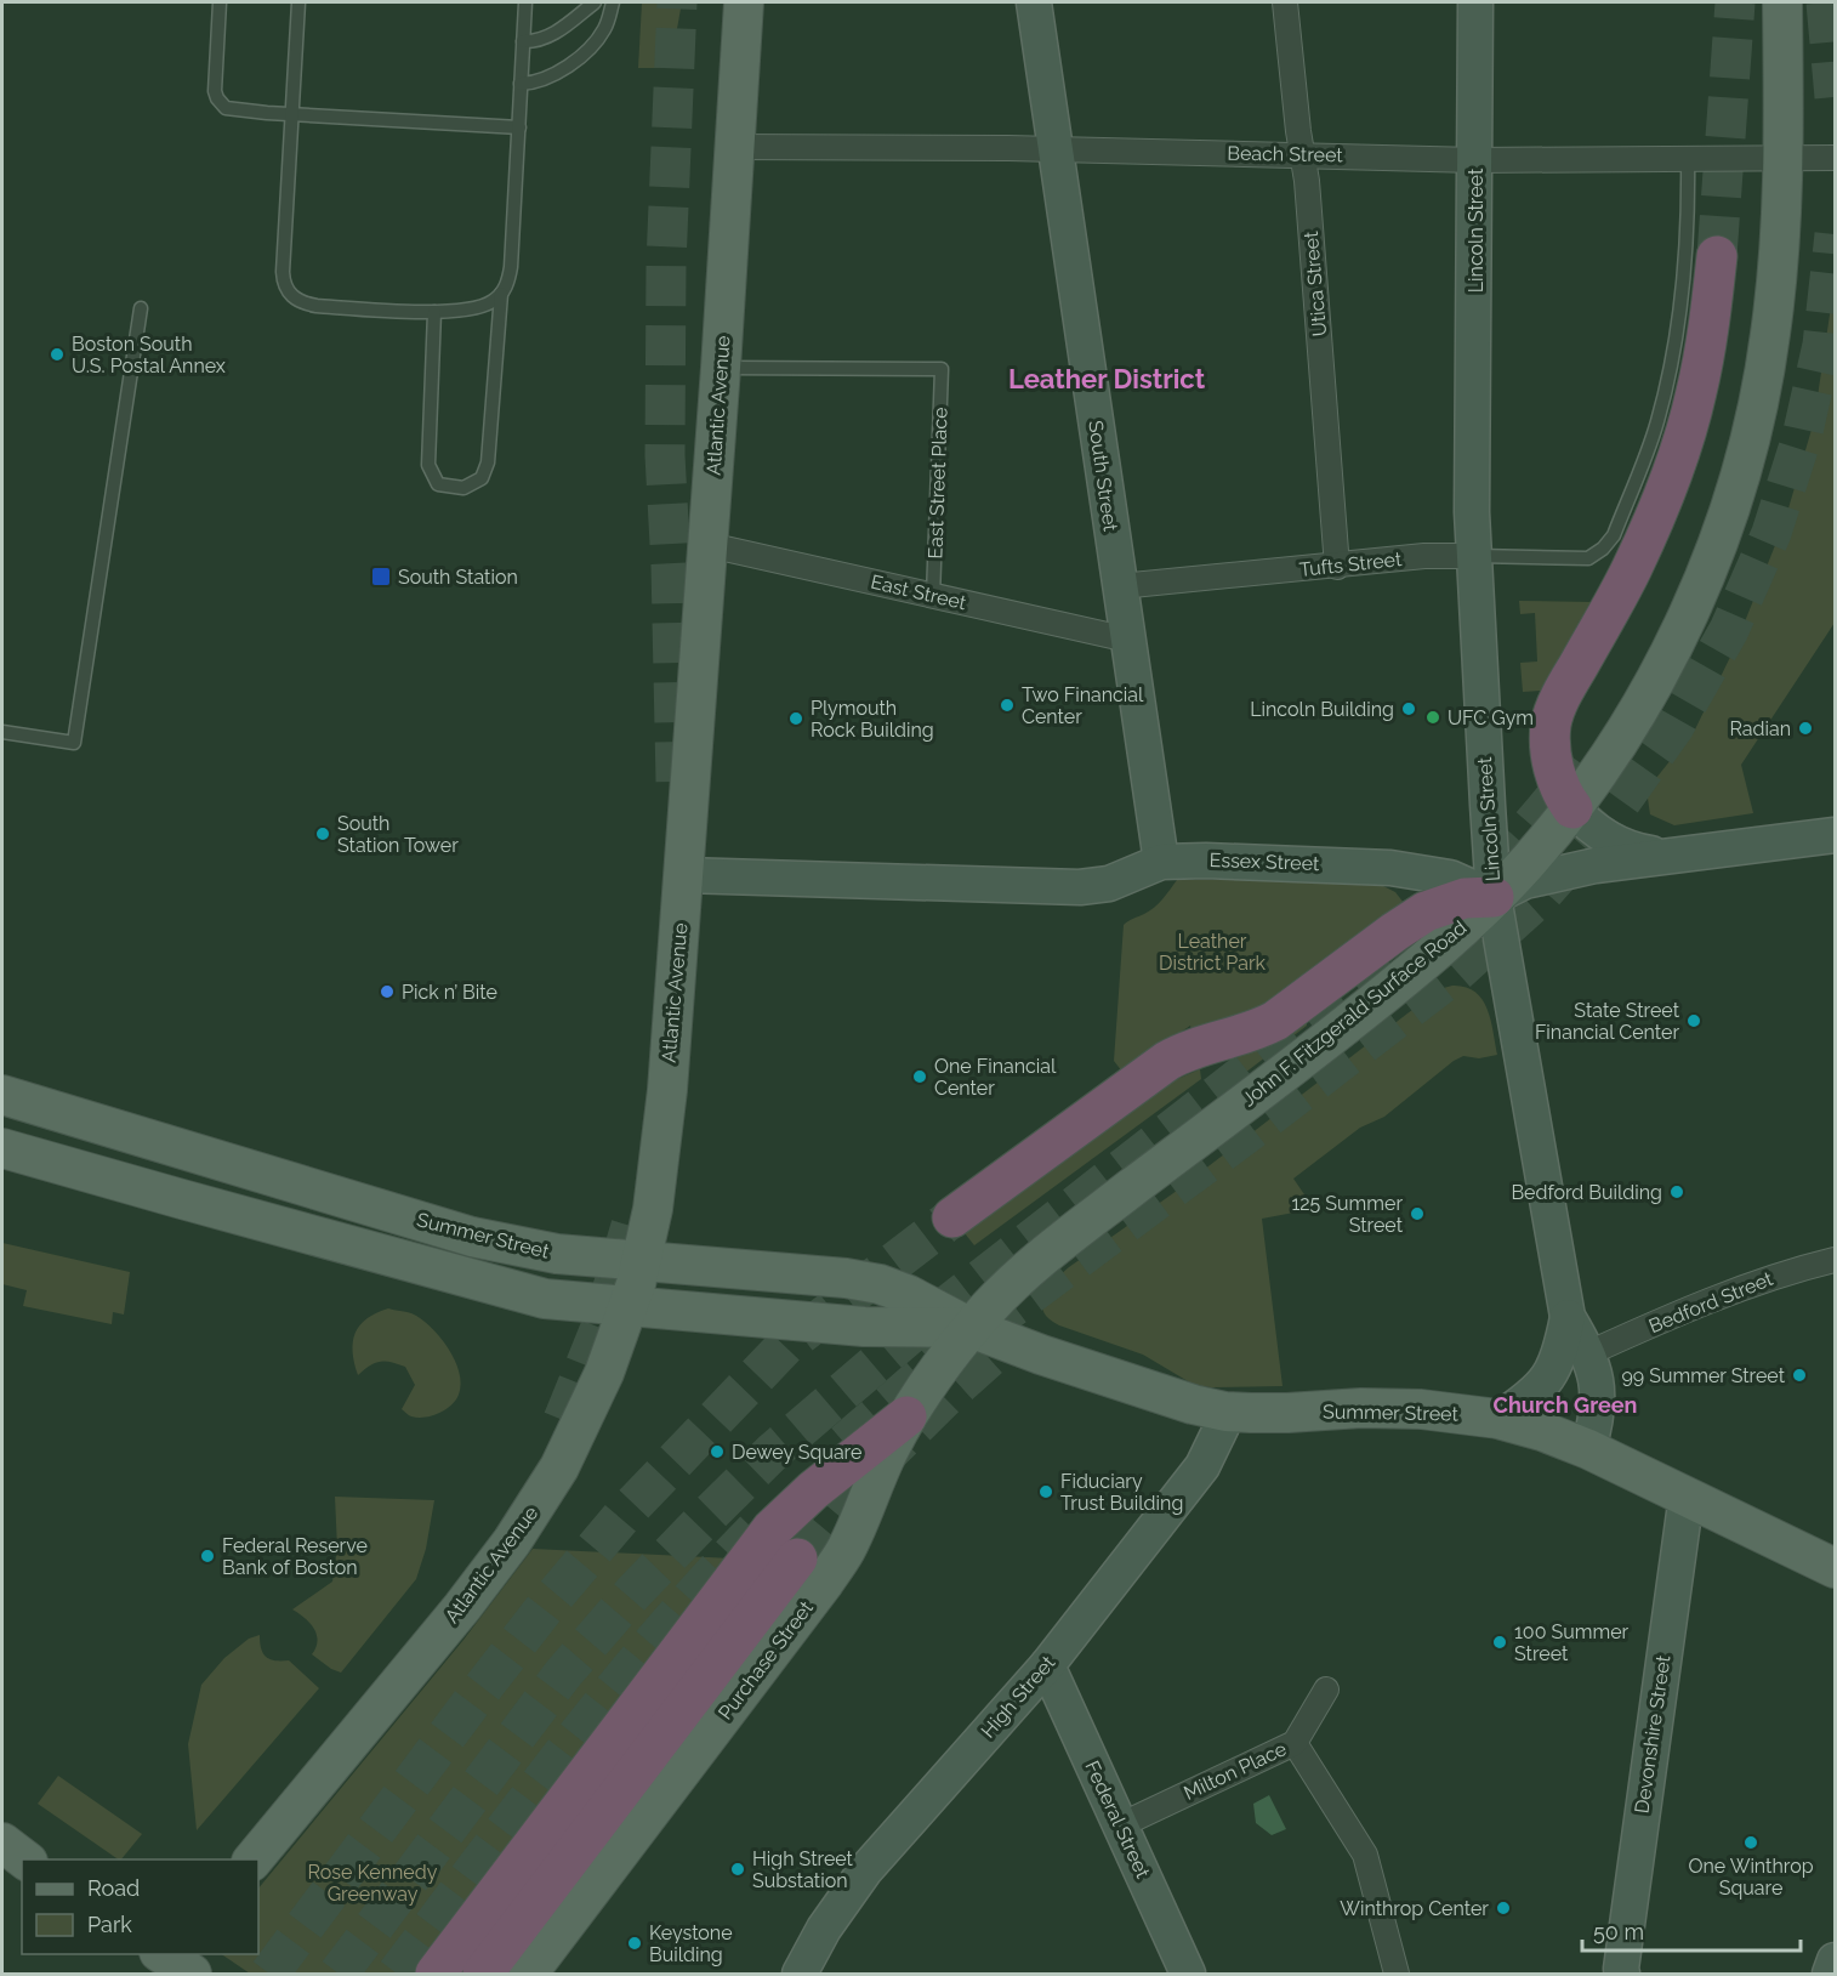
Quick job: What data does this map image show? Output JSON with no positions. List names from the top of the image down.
{
  "streets": {
    "main road": [
      "Lincoln Street",
      "Atlantic Avenue",
      "South Street",
      "Essex Street",
      "John F. Fitzgerald Surface Road",
      "Summer Street",
      "Purchase Street",
      "High Street",
      "Devonshire Street",
      "Federal Street"
    ],
    "street": [
      "Beach Street",
      "Utica Street",
      "Tufts Street",
      "East Street",
      "Bedford Street",
      "Milton Place"
    ],
    "lane": ["East Street Place"]
  },
  "crossings": [
    ["Beach Street", "Lincoln Street"],
    ["Beach Street", "Utica Street"],
    ["Beach Street", "Atlantic Avenue"],
    ["Beach Street", "South Street"],
    ["Beach Street", "Tufts Street"],
    ["Beach Street", "John F. Fitzgerald Surface Road"],
    ["Lincoln Street", "Tufts Street"],
    ["Lincoln Street", "Essex Street"],
    ["Lincoln Street", "John F. Fitzgerald Surface Road"],
    ["Lincoln Street", "Summer Street"],
    ["Lincoln Street", "Bedford Street"],
    ["Utica Street", "Tufts Street"],
    ["Atlantic Avenue", "East Street Place"],
    ["Atlantic Avenue", "East Street"],
    ["Atlantic Avenue", "Essex Street"],
    ["Atlantic Avenue", "Summer Street"],
    ["South Street", "Tufts Street"],
    ["South Street", "East Street"],
    ["South Street", "Essex Street"],
    ["East Street Place", "East Street"],
    ["Essex Street", "John F. Fitzgerald Surface Road"],
    ["John F. Fitzgerald Surface Road", "Summer Street"],
    ["John F. Fitzgerald Surface Road", "Purchase Street"],
    ["Summer Street", "Purchase Street"],
    ["Summer Street", "High Street"],
    ["Summer Street", "Devonshire Street"],
    ["High Street", "Federal Street"],
    ["Milton Place", "Federal Street"]
  ],
  "districts": ["Leather District", "Church Green"],
  "parks": ["Leather District Park", "Rose Kennedy Greenway"],
  "places": {
    "other": [
      "Boston South U.S. Postal Annex",
      "Two Financial Center",
      "Lincoln Building",
      "UFC Gym",
      "Plymouth Rock Building",
      "Radian",
      "South Station Tower",
      "Pick n’ Bite",
      "State Street Financial Center",
      "One Financial Center",
      "Bedford Building",
      "125 Summer Street",
      "99 Summer Street",
      "Dewey Square",
      "Fiduciary Trust Building",
      "Federal Reserve Bank of Boston",
      "100 Summer Street",
      "One Winthrop Square",
      "High Street Substation",
      "Winthrop Center",
      "Keystone Building"
    ],
    "transit": ["South Station"]
  },
  "legend": ["Road", "Park"],
  "scale_bar": "50 m"
}
